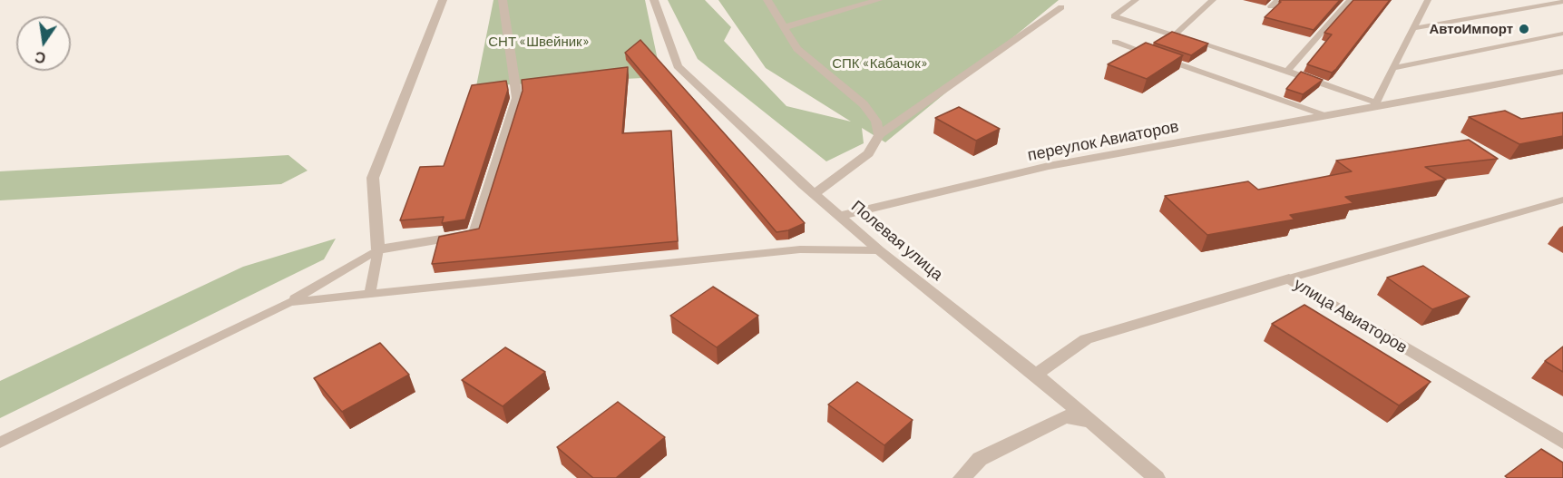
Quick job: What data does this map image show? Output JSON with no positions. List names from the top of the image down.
{
  "streets": {
    "street": ["переулок Авиаторов", "Полевая улица", "улица Авиаторов"]
  },
  "crossings": [
    ["переулок Авиаторов", "Полевая улица"],
    ["Полевая улица", "улица Авиаторов"]
  ],
  "parks": ["СНТ «Швейник»", "СПК «Кабачок»"],
  "places": ["АвтоИмпорт"],
  "north": "bottom"
}
